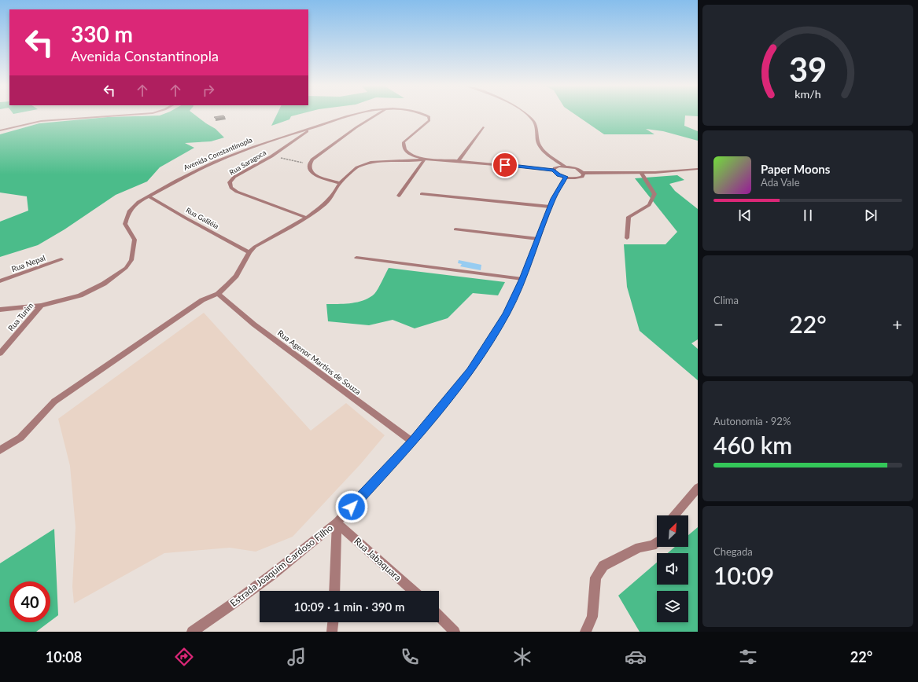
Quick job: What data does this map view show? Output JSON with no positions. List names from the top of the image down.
{
  "streets": {
    "street": [
      "Avenida Constantinopla",
      "Rua Saragoca",
      "Rua Galiléia",
      "Rua Nepal",
      "Rua Turim",
      "Rua Agenor Martins de Souza",
      "Rua Jabaquara",
      "Estrada Joaquim Cardoso Filho"
    ]
  },
  "crossings": [
    ["Avenida Constantinopla", "Rua Saragoca"],
    ["Avenida Constantinopla", "Rua Galiléia"],
    ["Avenida Constantinopla", "Rua Turim"],
    ["Rua Agenor Martins de Souza", "Estrada Joaquim Cardoso Filho"],
    ["Rua Jabaquara", "Estrada Joaquim Cardoso Filho"]
  ],
  "north": "top right",
  "page": {
    "turn": ["330 m", "Avenida Constantinopla"],
    "song": ["Paper Moons", "Ada Vale"],
    "tile": [
      "Clima",
      ["Autonomia · 92%", "460 km"],
      ["Chegada", "10:09"]
    ],
    "heat": ["−", "22°", "+"],
    "limit": "40",
    "trip": "10:09 · 1 min · 390 m",
    "tabs": ["10:08", "22°"],
    "gauge": ["39", "km/h"]
  }
}
